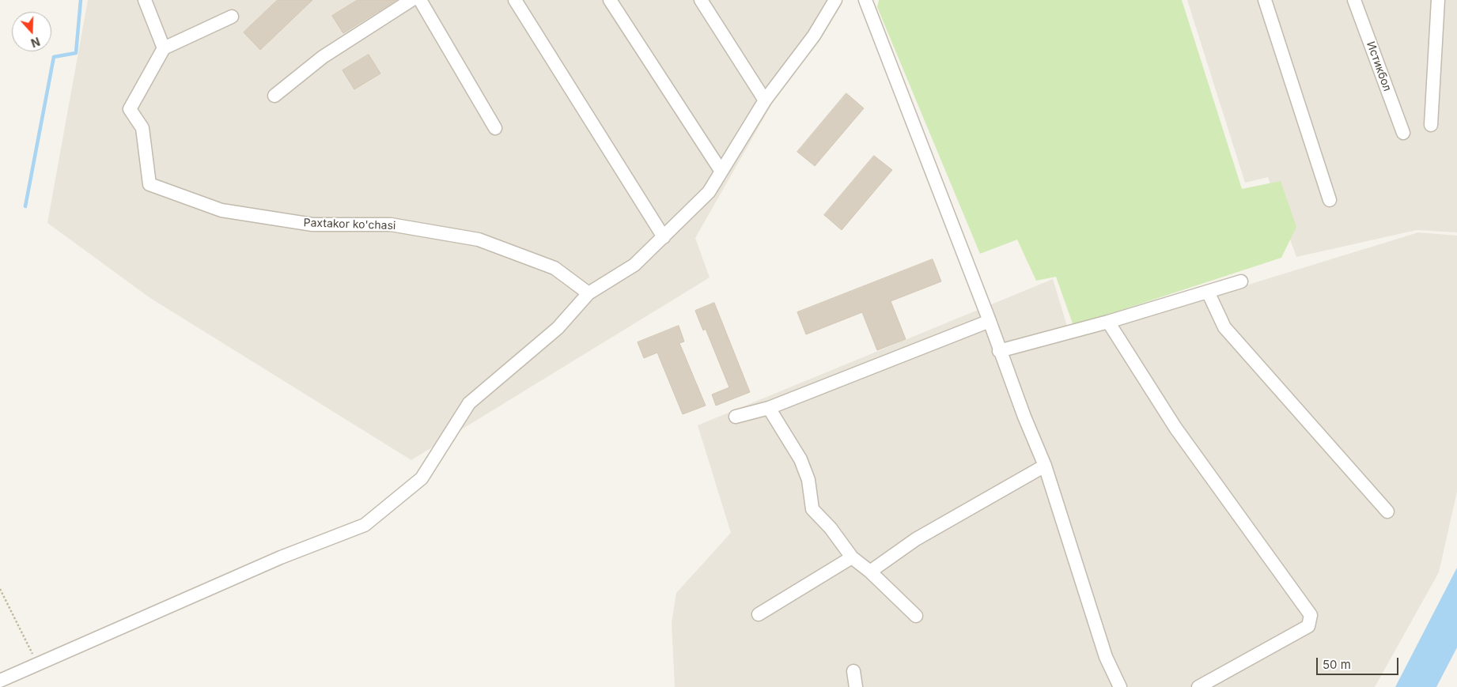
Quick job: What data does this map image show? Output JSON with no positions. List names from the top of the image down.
{
  "streets": {
    "street": ["Истикбол", "Paxtakor ko'chasi"]
  },
  "scale_bar": "50 m",
  "north": "bottom"
}
